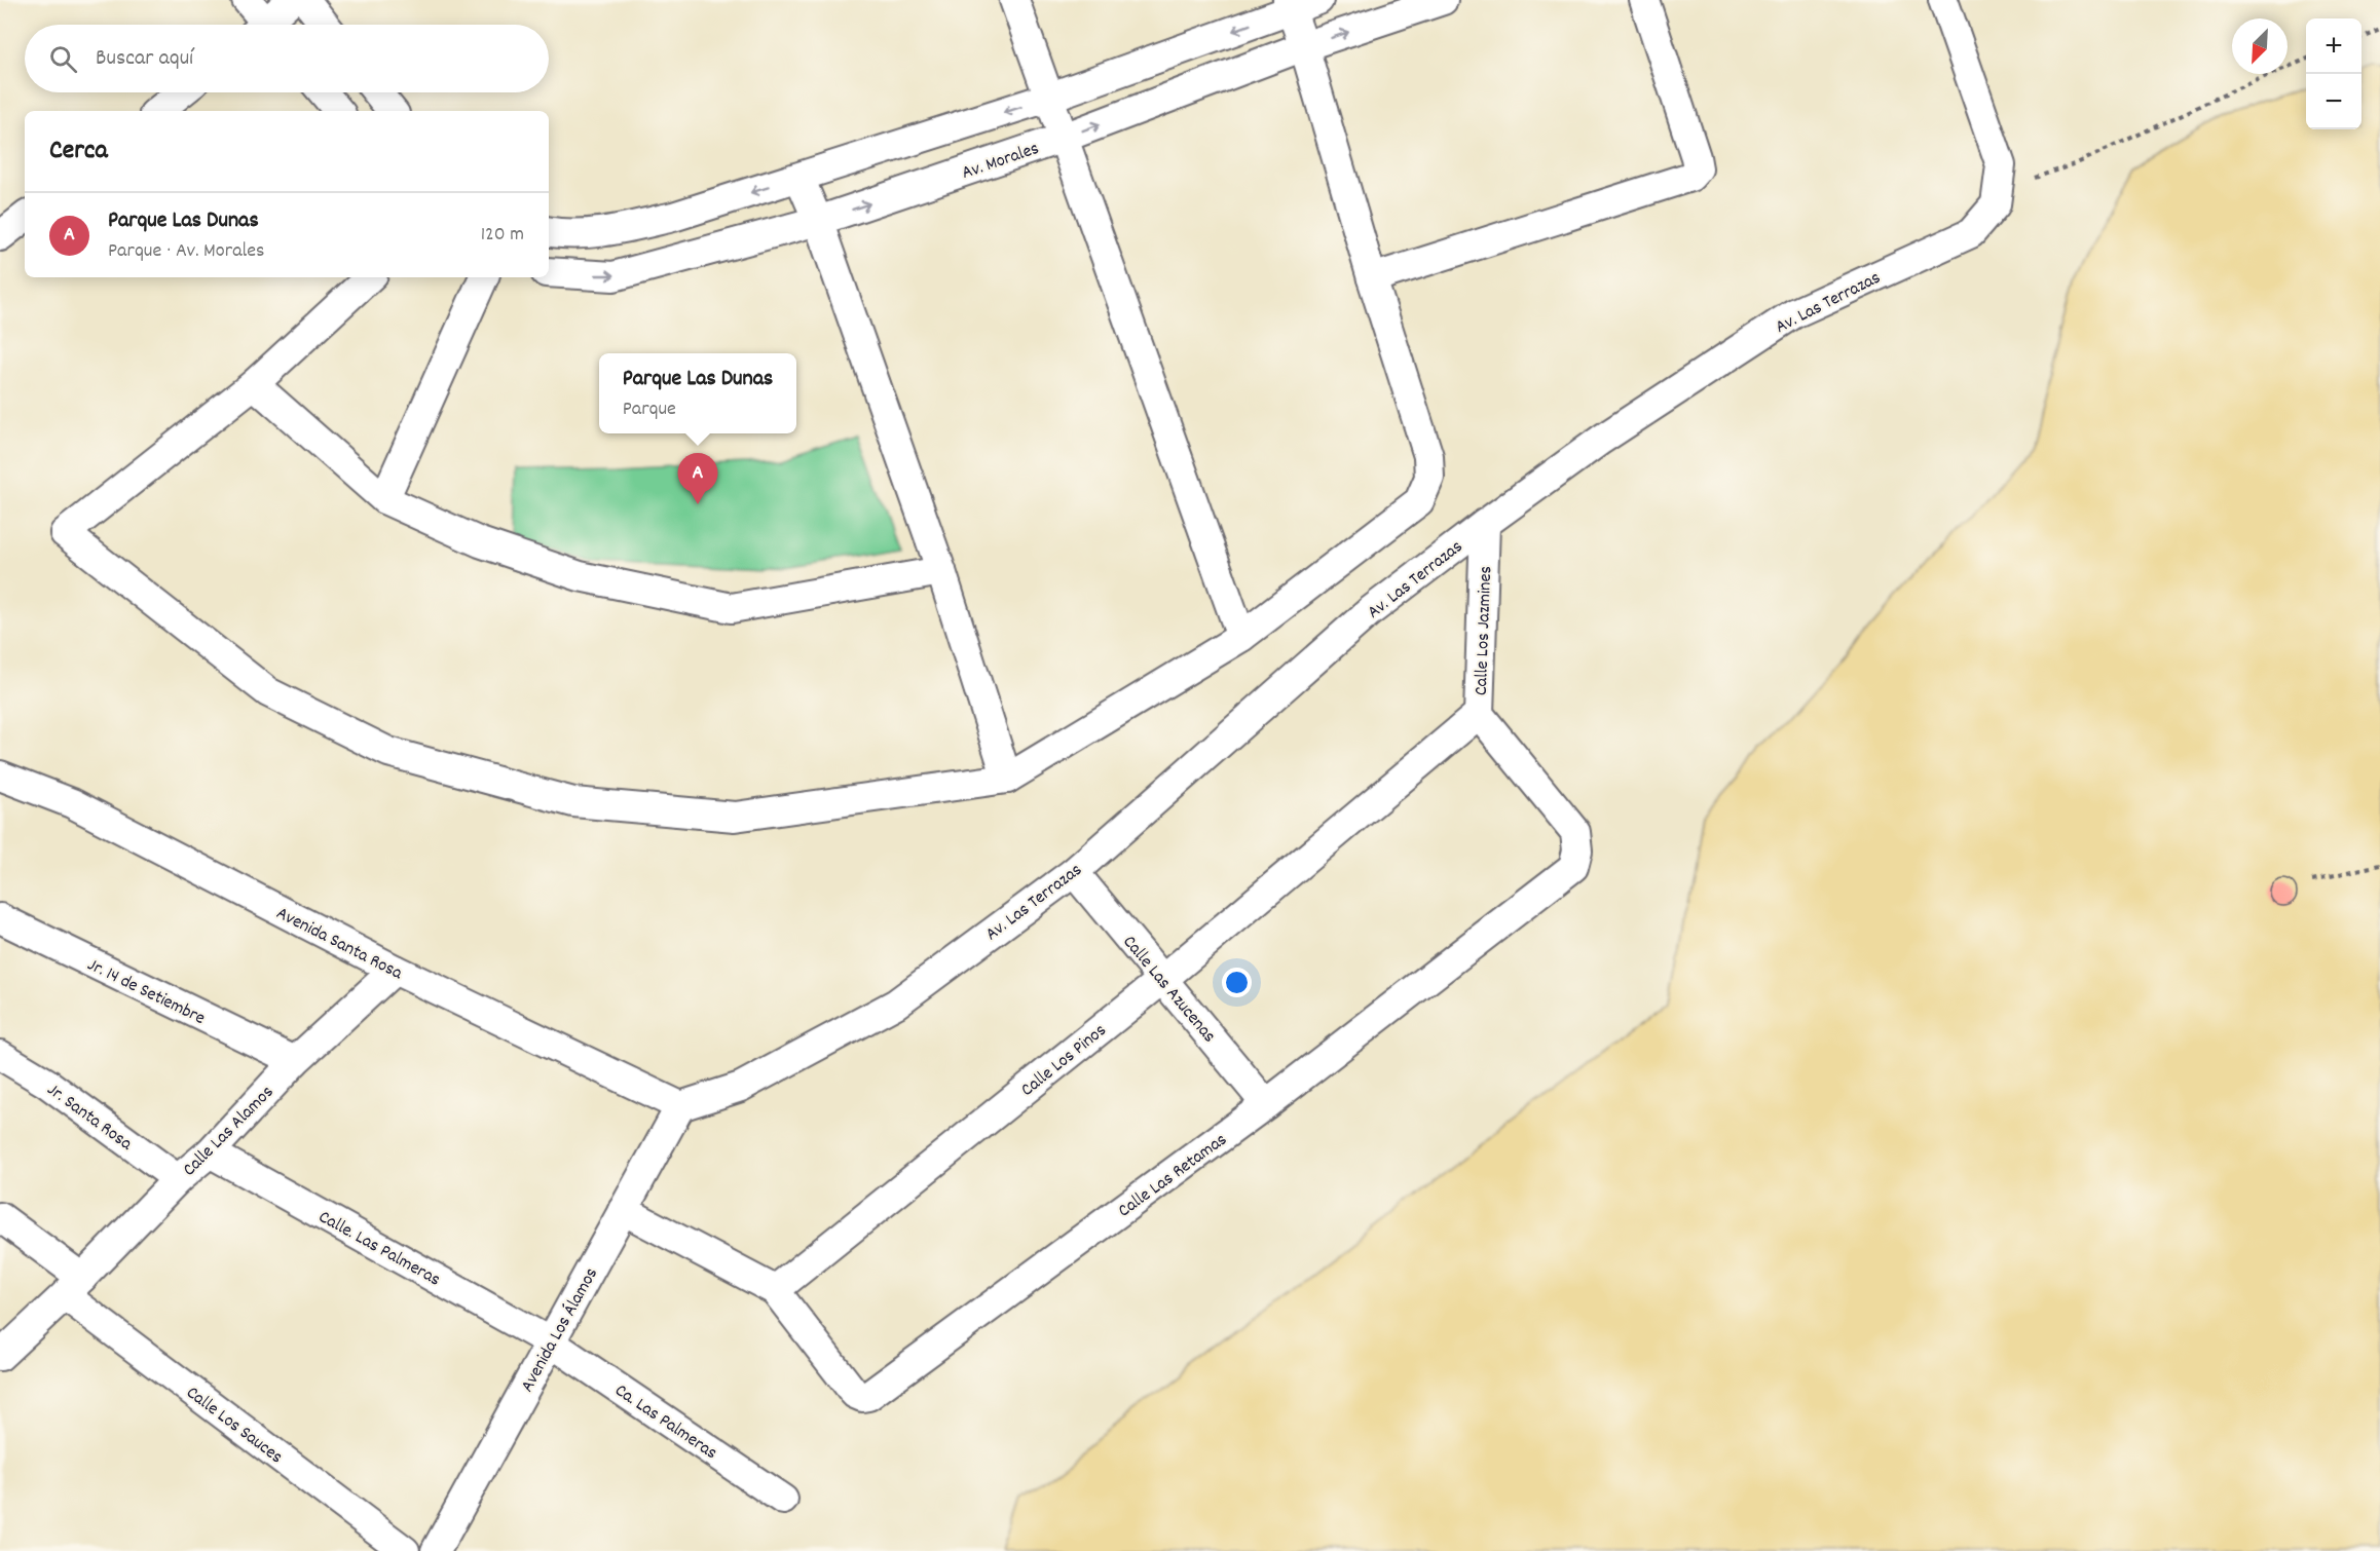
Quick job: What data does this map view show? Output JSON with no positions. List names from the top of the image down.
{
  "streets": {
    "street": [
      "Av. Morales",
      "Av. Las Terrazas",
      "Calle Los Jazmines",
      "Avenida Santa Rosa",
      "Calle Las Azucenas",
      "Jr. 14 de Setiembre",
      "Calle Los Pinos",
      "Jr. Santa Rosa",
      "Calle Las Alamos",
      "Calle Las Retamas",
      "Calle. Las Palmeras",
      "Avenida Los Álamos",
      "Ca. Las Palmeras",
      "Calle Los Sauces"
    ]
  },
  "crossings": [
    ["Av. Las Terrazas", "Calle Los Jazmines"],
    ["Av. Las Terrazas", "Avenida Santa Rosa"],
    ["Av. Las Terrazas", "Calle Las Azucenas"],
    ["Av. Las Terrazas", "Avenida Los Álamos"],
    ["Calle Los Jazmines", "Calle Los Pinos"],
    ["Calle Los Jazmines", "Calle Las Retamas"],
    ["Avenida Santa Rosa", "Calle Las Alamos"],
    ["Avenida Santa Rosa", "Avenida Los Álamos"],
    ["Calle Las Azucenas", "Calle Los Pinos"],
    ["Calle Las Azucenas", "Calle Las Retamas"],
    ["Jr. 14 de Setiembre", "Calle Las Alamos"],
    ["Calle Los Pinos", "Calle Las Retamas"],
    ["Jr. Santa Rosa", "Calle Las Alamos"],
    ["Calle Las Alamos", "Calle. Las Palmeras"],
    ["Calle Las Alamos", "Calle Los Sauces"],
    ["Calle. Las Palmeras", "Avenida Los Álamos"],
    ["Calle. Las Palmeras", "Ca. Las Palmeras"],
    ["Avenida Los Álamos", "Ca. Las Palmeras"]
  ],
  "north": "bottom left",
  "page": {
    "map_buttons": ["+", "−"],
    "search": "Buscar aquí",
    "heading": "Cerca",
    "list": [
      {
        "mark": "A",
        "name": "Parque Las Dunas",
        "note": "Parque · Av. Morales",
        "value": "120 m"
      }
    ],
    "popup": ["Parque Las Dunas", "Parque"],
    "pins": "A"
  }
}
